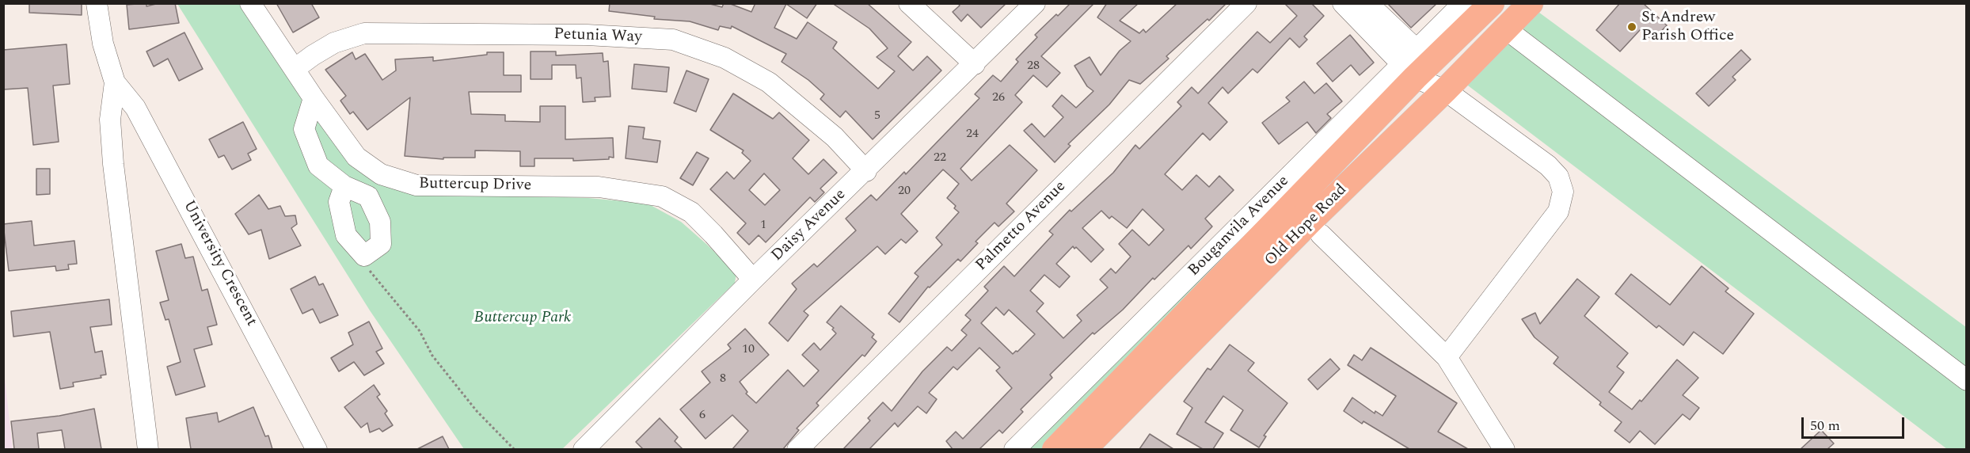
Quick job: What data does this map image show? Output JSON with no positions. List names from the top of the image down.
{
  "streets": {
    "main road": ["Old Hope Road"],
    "street": [
      "Petunia Way",
      "Buttercup Drive",
      "Daisy Avenue",
      "Palmetto Avenue",
      "Bouganvila Avenue",
      "University Crescent"
    ]
  },
  "crossings": [
    ["Petunia Way", "Buttercup Drive"],
    ["Petunia Way", "Daisy Avenue"],
    ["Buttercup Drive", "Daisy Avenue"],
    ["Old Hope Road", "Bouganvila Avenue"]
  ],
  "parks": ["Buttercup Park"],
  "places": ["St Andrew Parish Office"],
  "house_numbers": [
    "28",
    "26",
    "5",
    "24",
    "22",
    "20",
    "1",
    "10",
    "8",
    "6"
  ],
  "scale_bar": "50 m"
}
